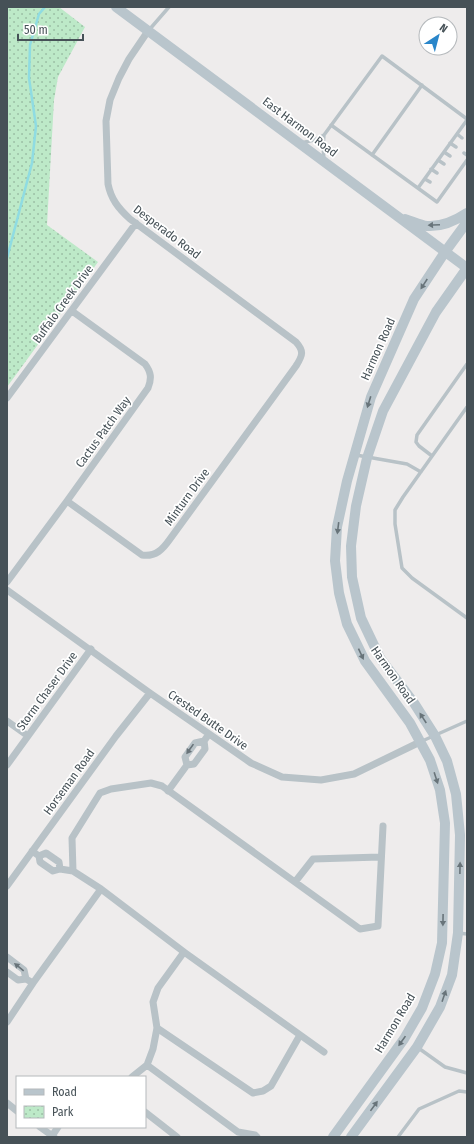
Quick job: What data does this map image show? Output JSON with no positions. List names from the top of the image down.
{
  "streets": {
    "street": [
      "East Harmon Road",
      "Desperado Road",
      "Buffalo Creek Drive",
      "Harmon Road",
      "Cactus Patch Way",
      "Minturn Drive",
      "Storm Chaser Drive",
      "Crested Butte Drive",
      "Horseman Road"
    ]
  },
  "crossings": [
    ["East Harmon Road", "Desperado Road"],
    ["East Harmon Road", "Harmon Road"],
    ["Desperado Road", "Buffalo Creek Drive"],
    ["Desperado Road", "Minturn Drive"],
    ["Buffalo Creek Drive", "Cactus Patch Way"],
    ["Harmon Road", "Crested Butte Drive"],
    ["Cactus Patch Way", "Minturn Drive"],
    ["Storm Chaser Drive", "Crested Butte Drive"],
    ["Crested Butte Drive", "Horseman Road"]
  ],
  "legend": ["Road", "Park"],
  "scale_bar": "50 m",
  "north": "top right"
}
